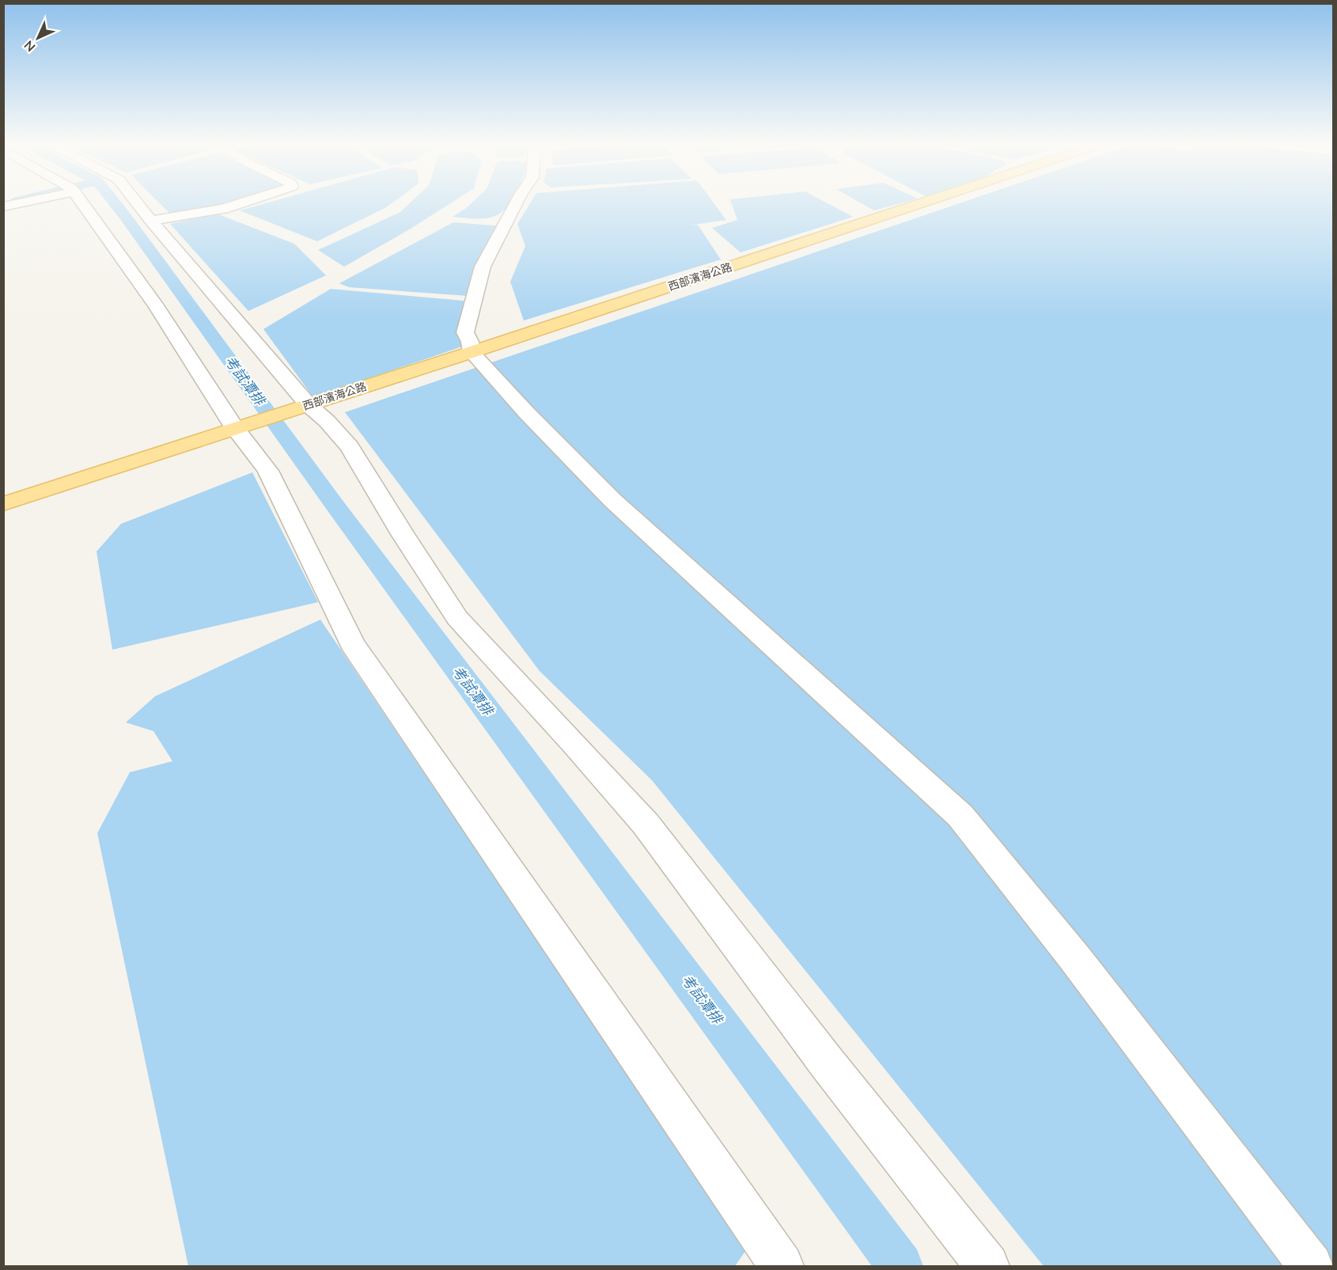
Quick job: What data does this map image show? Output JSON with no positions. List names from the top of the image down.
{
  "streets": {
    "main road": ["西部濱海公路"]
  },
  "water": ["考試潭排"],
  "north": "bottom left"
}
